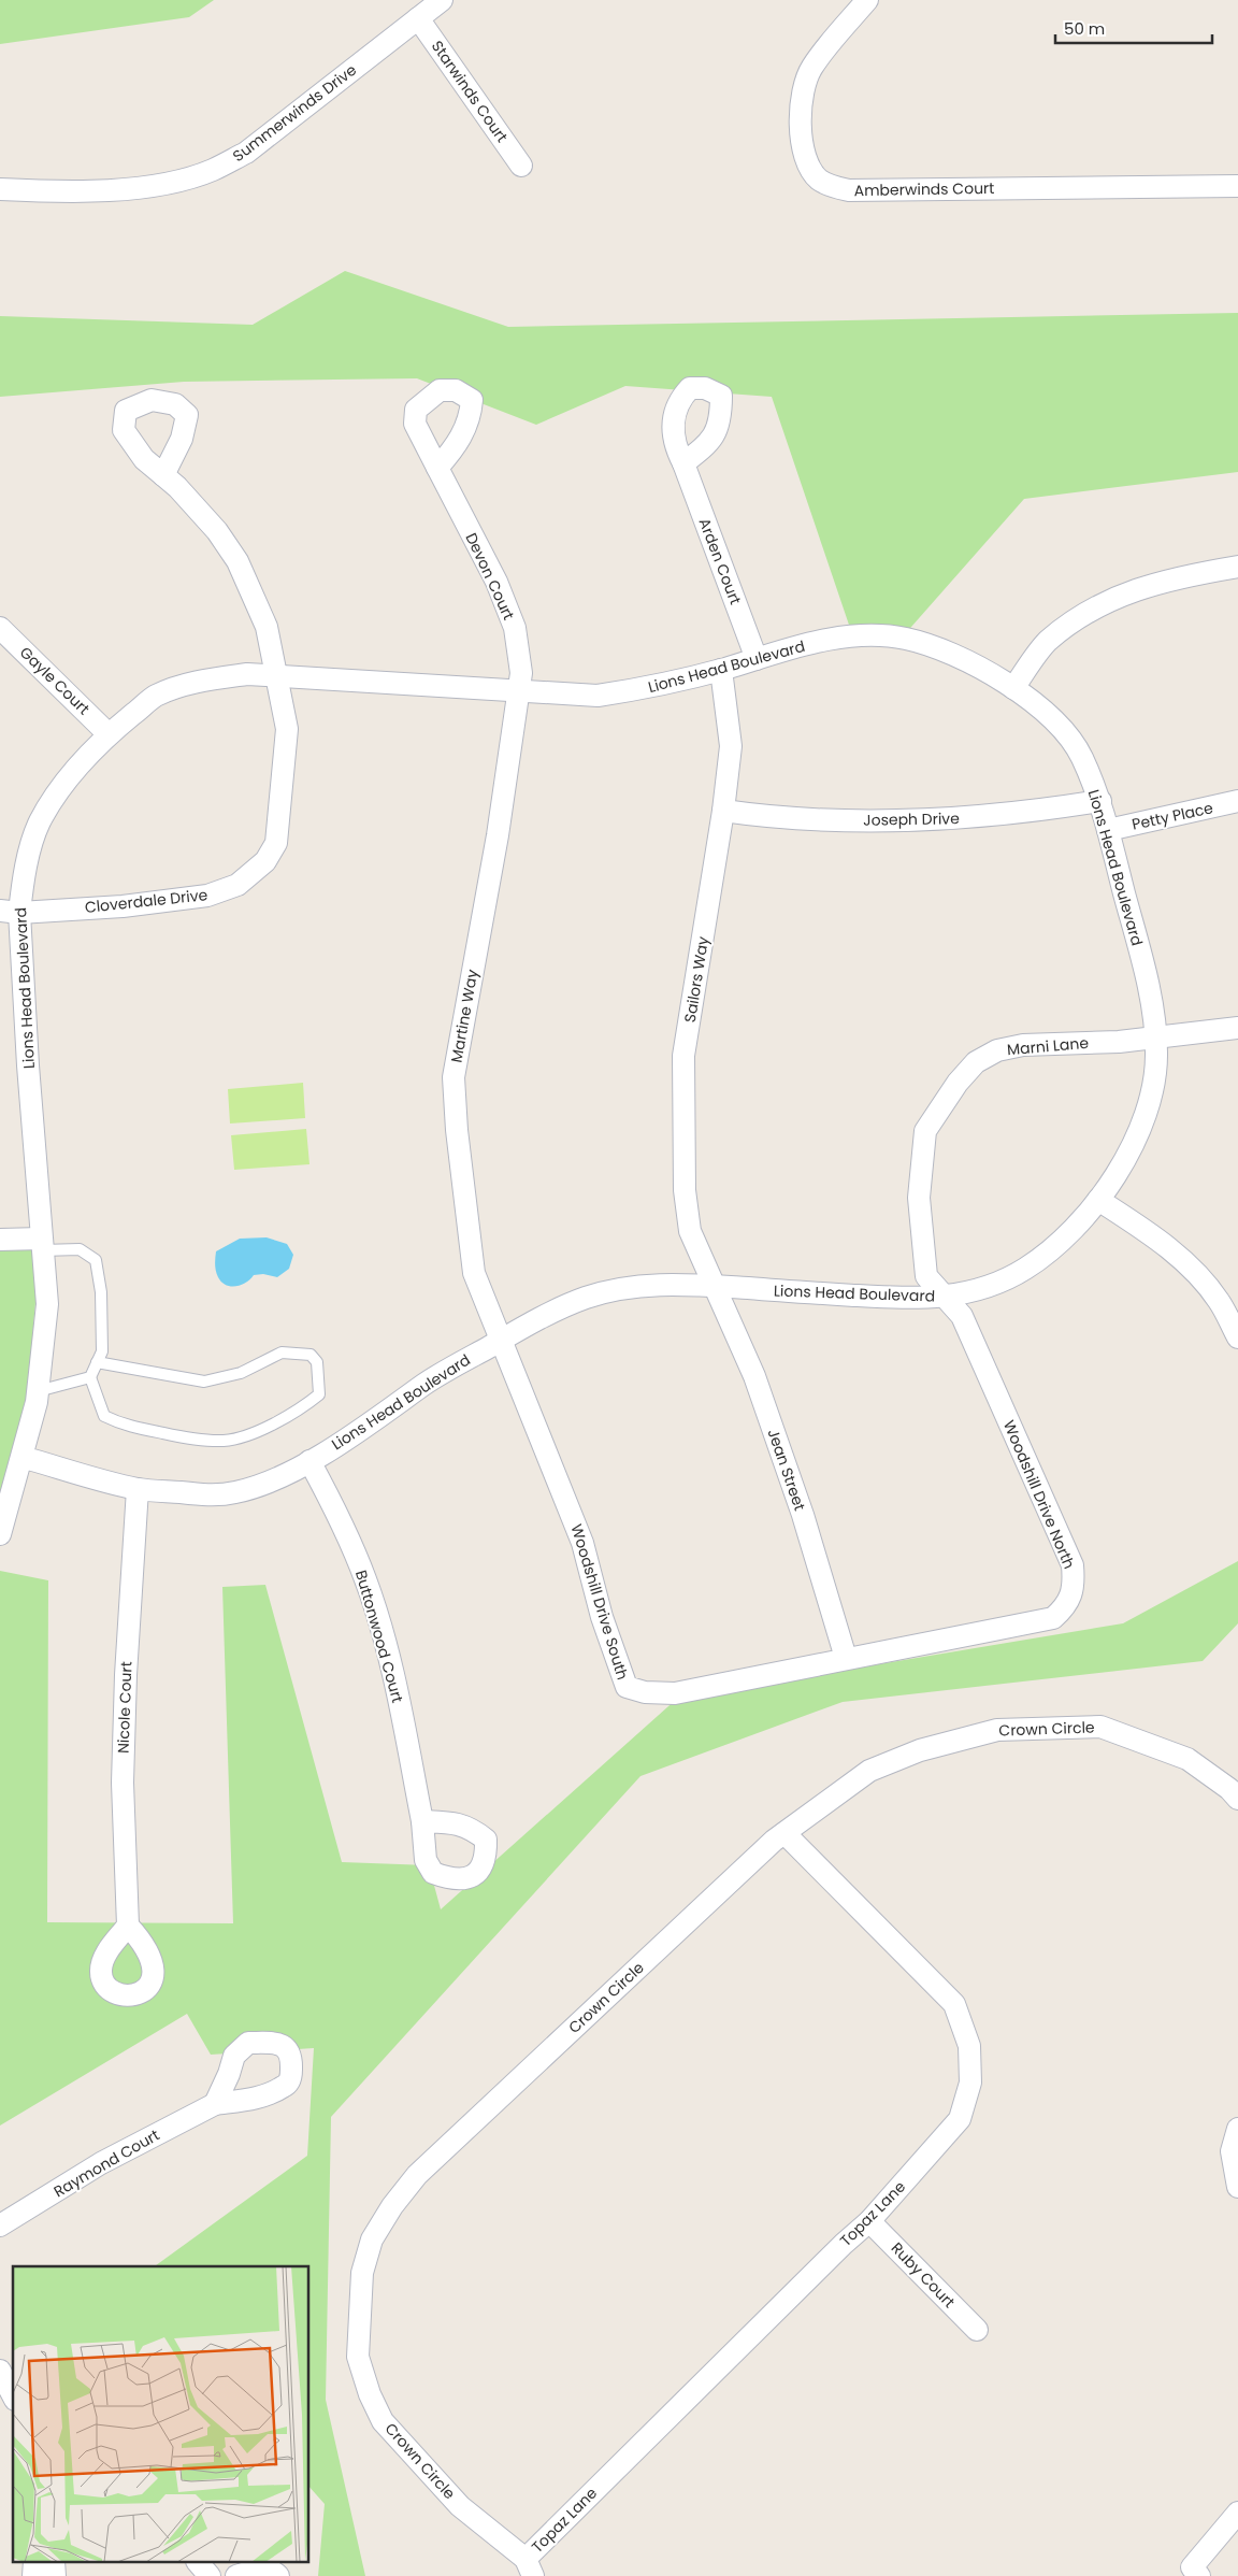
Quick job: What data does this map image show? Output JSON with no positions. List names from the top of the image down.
{
  "streets": {
    "street": [
      "Starwinds Court",
      "Summerwinds Drive",
      "Amberwinds Court",
      "Arden Court",
      "Devon Court",
      "Lions Head Boulevard",
      "Gayle Court",
      "Petty Place",
      "Joseph Drive",
      "Cloverdale Drive",
      "Sailors Way",
      "Martine Way",
      "Marni Lane",
      "Jean Street",
      "Woodshill Drive North",
      "Woodshill Drive South",
      "Buttonwood Court",
      "Nicole Court",
      "Crown Circle",
      "Raymond Court",
      "Topaz Lane",
      "Ruby Court"
    ]
  },
  "crossings": [
    ["Starwinds Court", "Summerwinds Drive"],
    ["Arden Court", "Lions Head Boulevard"],
    ["Devon Court", "Lions Head Boulevard"],
    ["Devon Court", "Martine Way"],
    ["Lions Head Boulevard", "Gayle Court"],
    ["Lions Head Boulevard", "Petty Place"],
    ["Lions Head Boulevard", "Joseph Drive"],
    ["Lions Head Boulevard", "Cloverdale Drive"],
    ["Lions Head Boulevard", "Sailors Way"],
    ["Lions Head Boulevard", "Martine Way"],
    ["Lions Head Boulevard", "Marni Lane"],
    ["Lions Head Boulevard", "Jean Street"],
    ["Lions Head Boulevard", "Woodshill Drive North"],
    ["Lions Head Boulevard", "Woodshill Drive South"],
    ["Lions Head Boulevard", "Buttonwood Court"],
    ["Lions Head Boulevard", "Nicole Court"],
    ["Joseph Drive", "Sailors Way"],
    ["Sailors Way", "Jean Street"],
    ["Martine Way", "Woodshill Drive South"],
    ["Marni Lane", "Woodshill Drive North"],
    ["Jean Street", "Woodshill Drive North"],
    ["Jean Street", "Woodshill Drive South"],
    ["Woodshill Drive North", "Woodshill Drive South"],
    ["Crown Circle", "Topaz Lane"],
    ["Topaz Lane", "Ruby Court"]
  ],
  "scale_bar": "50 m"
}
